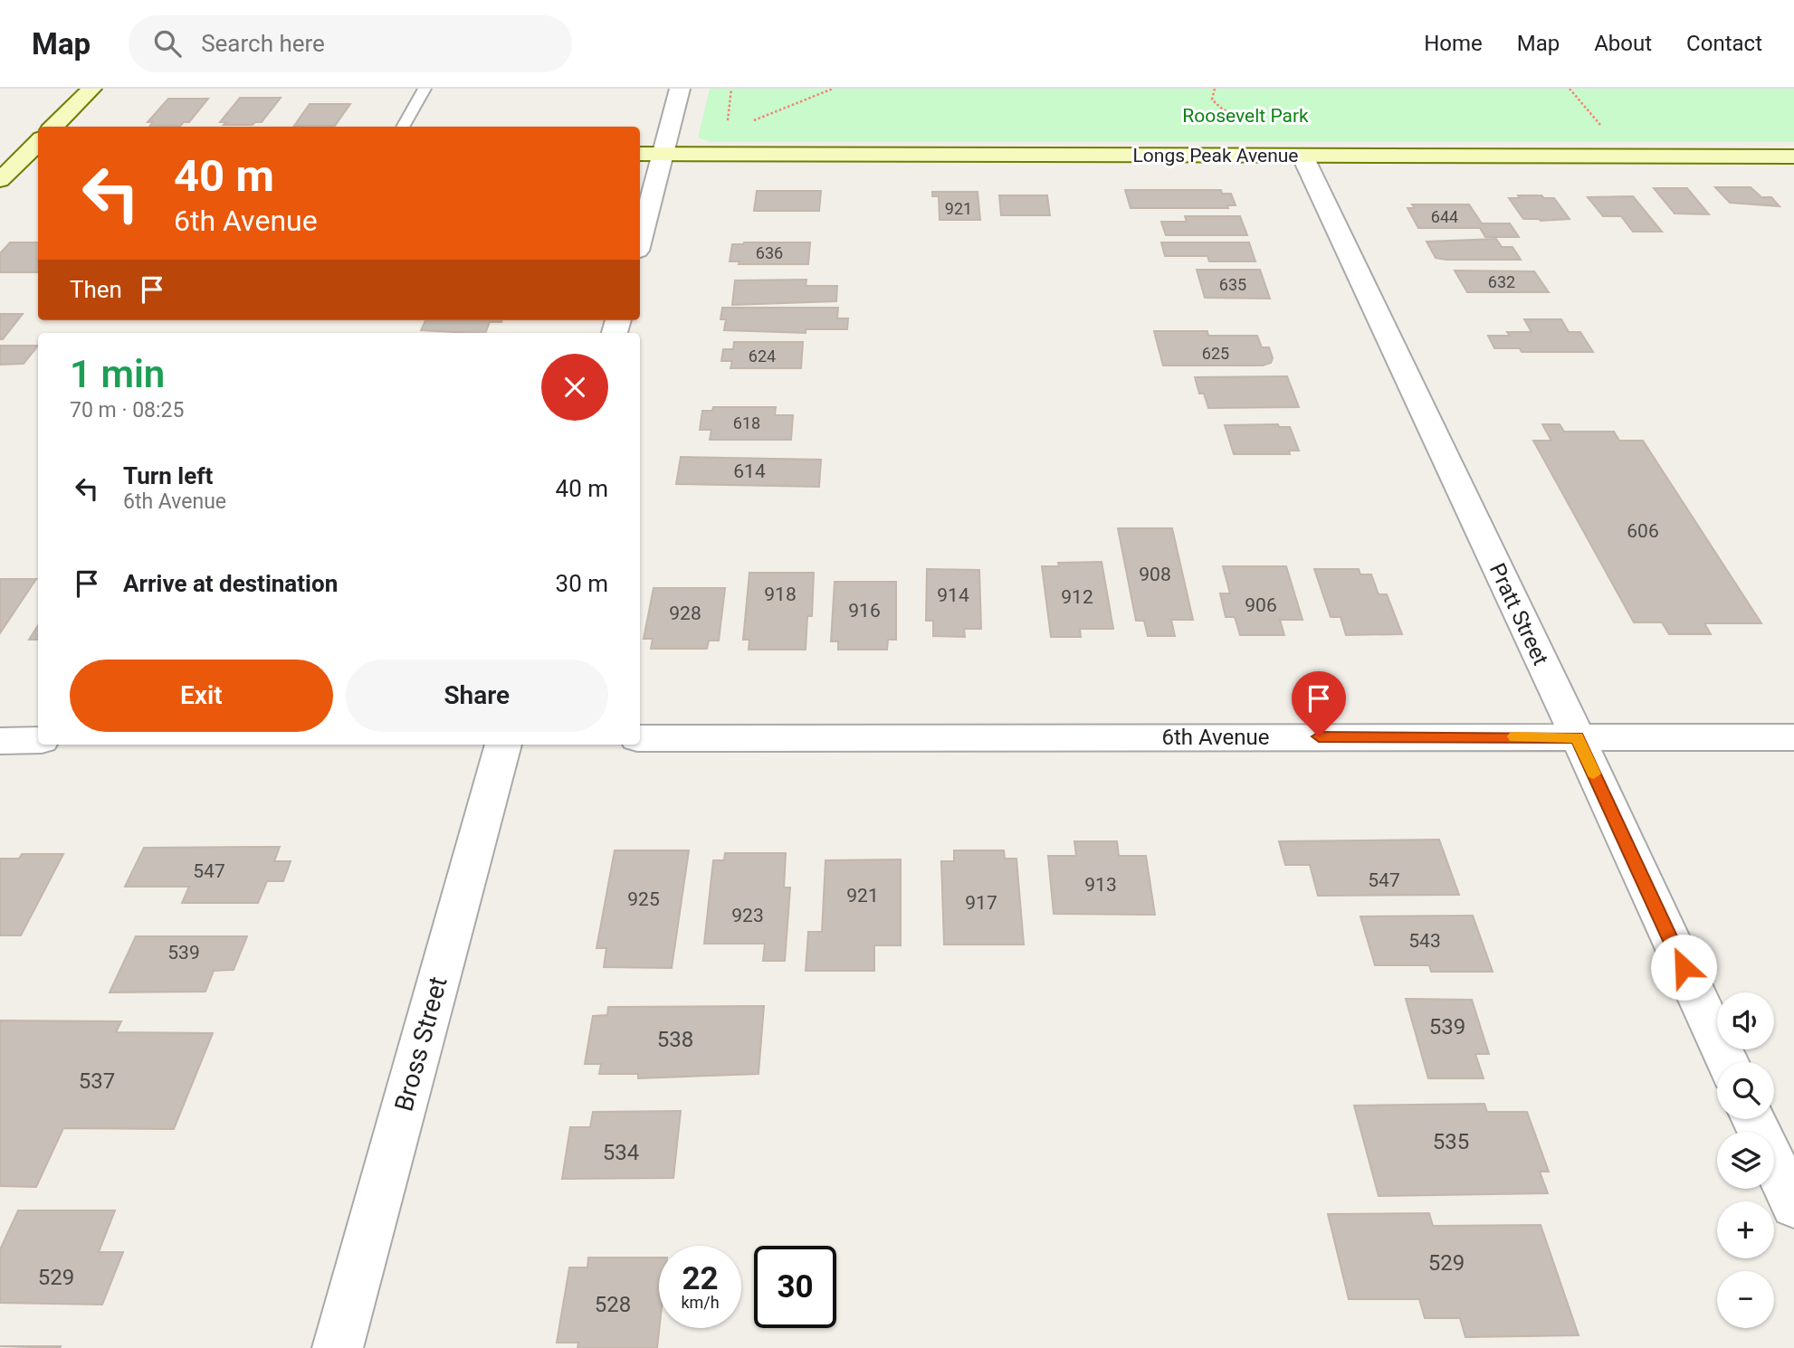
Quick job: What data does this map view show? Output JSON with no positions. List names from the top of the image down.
{
  "streets": {
    "street": [
      "Longs Peak Avenue",
      "Pratt Street",
      "6th Avenue",
      "Bross Street"
    ]
  },
  "crossings": [
    ["Longs Peak Avenue", "Pratt Street"],
    ["Pratt Street", "6th Avenue"]
  ],
  "parks": ["Roosevelt Park"],
  "house_numbers": [
    "921",
    "644",
    "636",
    "632",
    "635",
    "625",
    "624",
    "618",
    "614",
    "606",
    "908",
    "918",
    "914",
    "912",
    "906",
    "916",
    "928",
    "547",
    "547",
    "913",
    "921",
    "925",
    "917",
    "923",
    "543",
    "539",
    "539",
    "538",
    "537",
    "535",
    "534",
    "529",
    "529",
    "528"
  ],
  "page": {
    "header": "Map",
    "search": "Search here",
    "nav": [
      "Home",
      "Map",
      "About",
      "Contact"
    ],
    "turn": ["40 m", "6th Avenue"],
    "then": "Then",
    "heading": ["1 min", "70 m · 08:25"],
    "list": [
      {
        "name": "Turn left",
        "note": "6th Avenue",
        "value": "40 m"
      },
      {
        "name": "Arrive at destination",
        "value": "30 m"
      }
    ],
    "buttons": ["Exit", "Share"],
    "map_buttons": ["+", "−"],
    "speed": "22 km/h",
    "limit": "30"
  }
}
